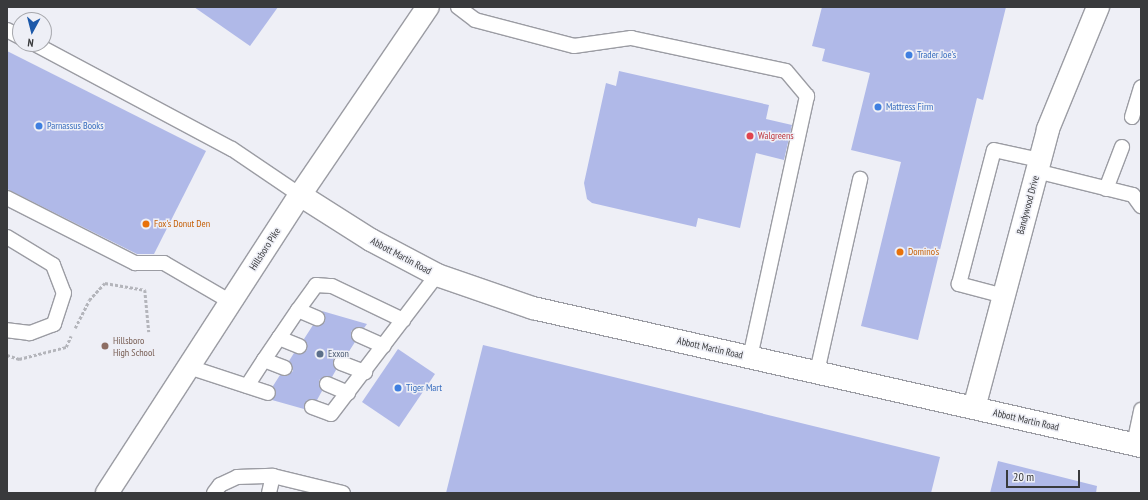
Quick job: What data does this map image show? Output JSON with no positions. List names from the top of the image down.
{
  "streets": {
    "main road": ["Bandywood Drive", "Hillsboro Pike", "Abbott Martin Road"]
  },
  "crossings": [
    ["Bandywood Drive", "Abbott Martin Road"],
    ["Hillsboro Pike", "Abbott Martin Road"]
  ],
  "places": [
    "Trader Joe's",
    "Mattress Firm",
    "Parnassus Books",
    "Walgreens",
    "Fox's Donut Den",
    "Domino's",
    "Hillsboro High School",
    "Exxon",
    "Tiger Mart"
  ],
  "scale_bar": "20 m",
  "north": "bottom"
}
